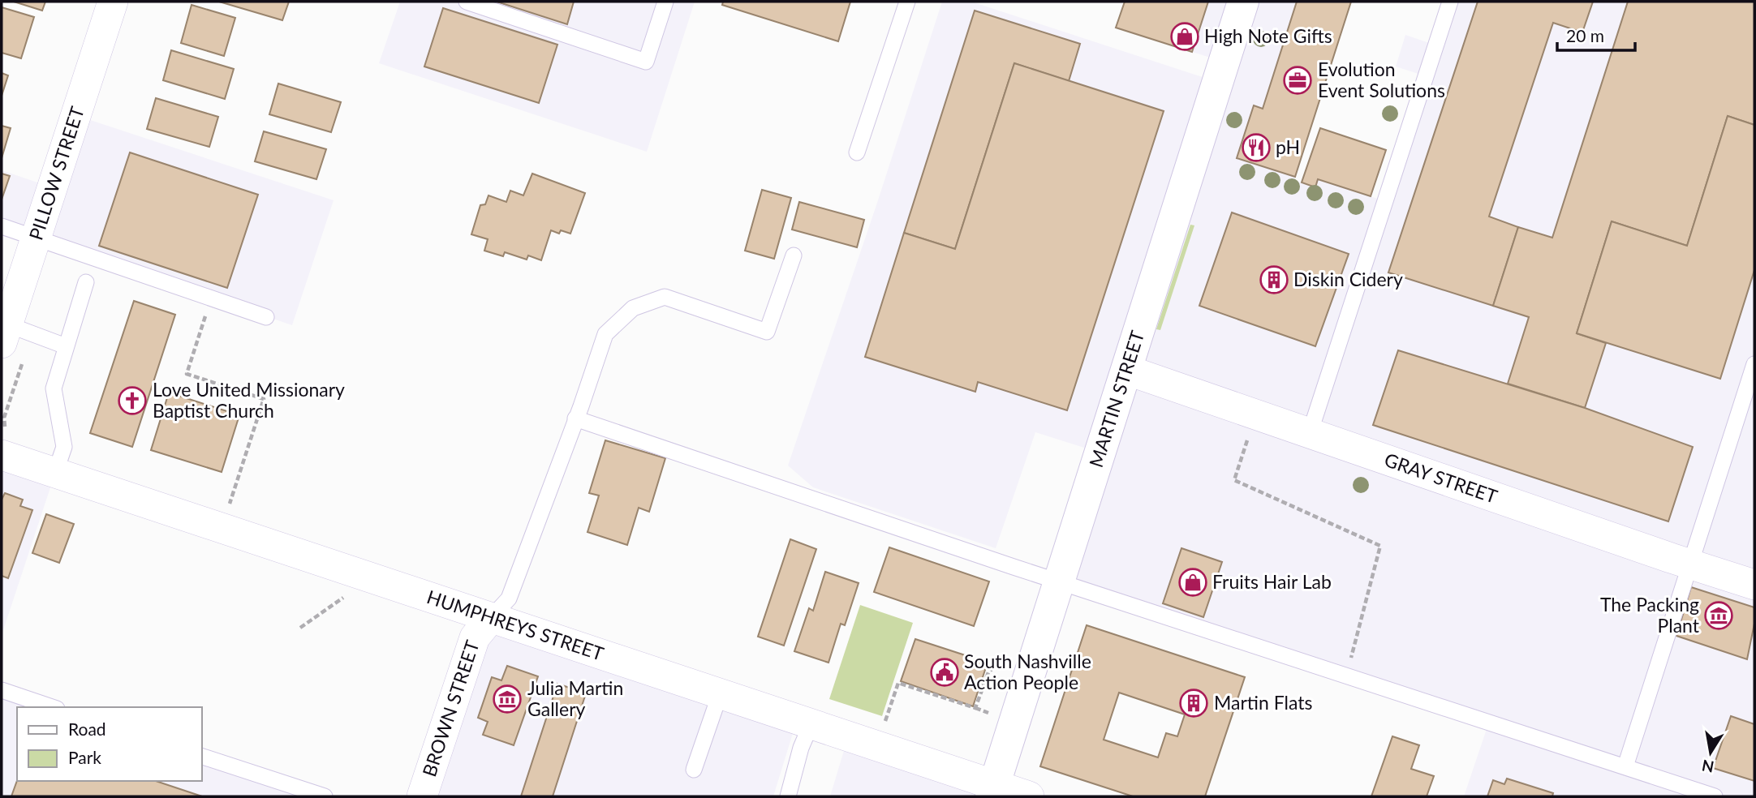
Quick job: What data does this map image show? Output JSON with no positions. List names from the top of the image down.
{
  "streets": {
    "street": [
      "PILLOW STREET",
      "MARTIN STREET",
      "GRAY STREET",
      "HUMPHREYS STREET",
      "BROWN STREET"
    ]
  },
  "crossings": [
    ["MARTIN STREET", "GRAY STREET"],
    ["MARTIN STREET", "HUMPHREYS STREET"],
    ["HUMPHREYS STREET", "BROWN STREET"]
  ],
  "places": {
    "shop": ["High Note Gifts", "Fruits Hair Lab"],
    "office": ["Evolution Event Solutions"],
    "restaurant": ["pH"],
    "building": ["Diskin Cidery", "Martin Flats"],
    "church": ["Love United Missionary Baptist Church"],
    "museum": ["The Packing Plant", "Julia Martin Gallery"],
    "public building": ["South Nashville Action People"]
  },
  "legend": ["Road", "Park"],
  "scale_bar": "20 m",
  "north": "bottom"
}
